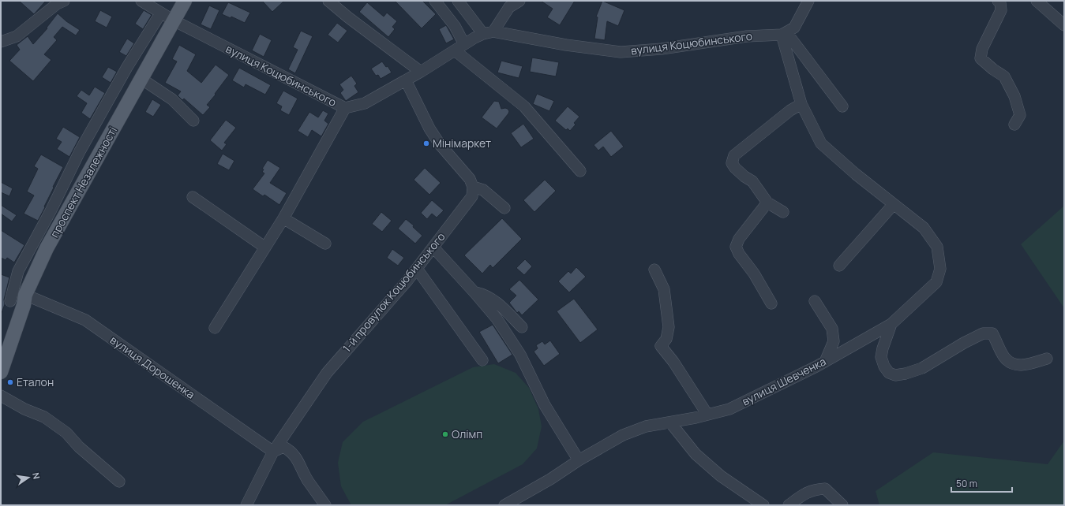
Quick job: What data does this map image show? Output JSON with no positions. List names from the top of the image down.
{
  "streets": {
    "main road": ["проспект Незалежності"],
    "street": [
      "вулиця Коцюбинського",
      "1-й провулок Коцюбинського",
      "вулиця Дорошенка",
      "вулиця Шевченка"
    ]
  },
  "crossings": [
    ["вулиця Коцюбинського", "проспект Незалежності"],
    ["проспект Незалежності", "вулиця Дорошенка"],
    ["1-й провулок Коцюбинського", "вулиця Дорошенка"]
  ],
  "places": ["Мінімаркет", "Еталон", "Олімп"],
  "scale_bar": "50 m",
  "north": "right"
}
